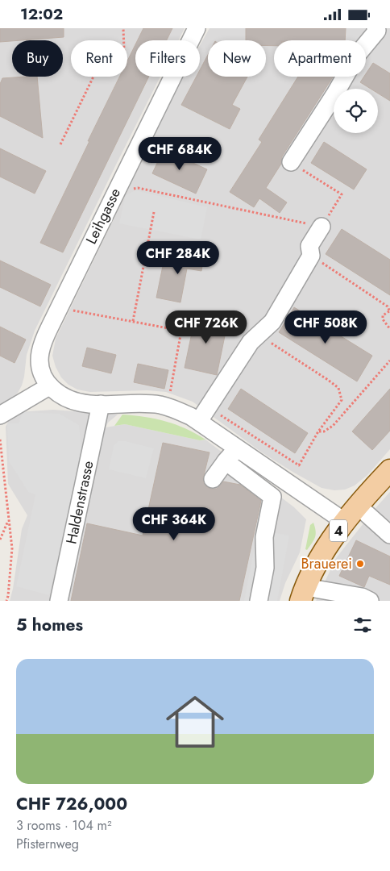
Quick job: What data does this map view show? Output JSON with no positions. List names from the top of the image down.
{
  "streets": {
    "main road": ["4"],
    "street": ["Leihgasse", "Haldenstrasse"]
  },
  "places": ["Brauerei"],
  "page": {
    "status": "12:02",
    "chip": [
      "Buy",
      "Rent",
      "Filters",
      "New",
      "Apartment"
    ],
    "price": [
      "CHF 684K",
      "CHF 284K",
      "CHF 726K",
      "CHF 508K",
      "CHF 364K"
    ],
    "heading": "5 homes",
    "list": [
      {
        "name": "CHF 726,000",
        "note": "3 rooms · 104 m² · Pfisternweg"
      }
    ]
  }
}
